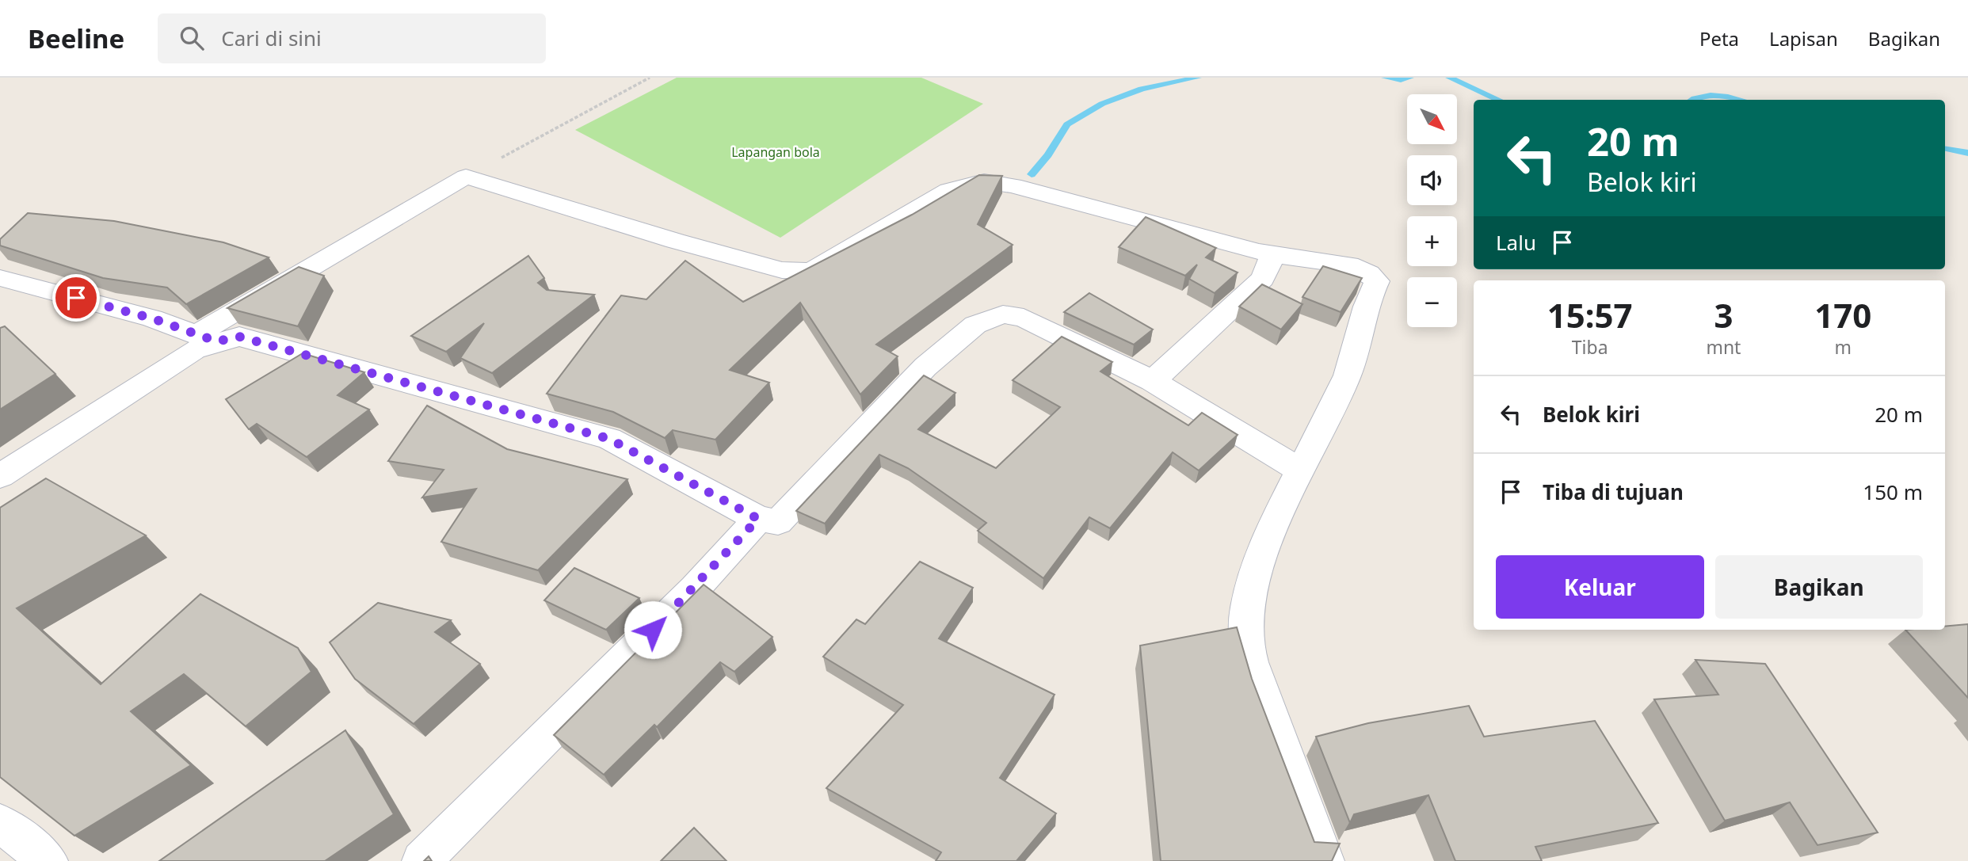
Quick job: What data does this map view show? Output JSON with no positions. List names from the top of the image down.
{
  "parks": ["Lapangan bola"],
  "north": "bottom right",
  "page": {
    "header": "Beeline",
    "search": "Cari di sini",
    "nav": ["Peta", "Lapisan", "Bagikan"],
    "map_buttons": ["+", "−"],
    "turn": ["20 m", "Belok kiri"],
    "then": "Lalu",
    "eta": [
      "15:57",
      "Tiba",
      "3",
      "mnt",
      "170",
      "m"
    ],
    "list": [
      {
        "name": "Belok kiri",
        "value": "20 m"
      },
      {
        "name": "Tiba di tujuan",
        "value": "150 m"
      }
    ],
    "buttons": ["Keluar", "Bagikan"]
  }
}
